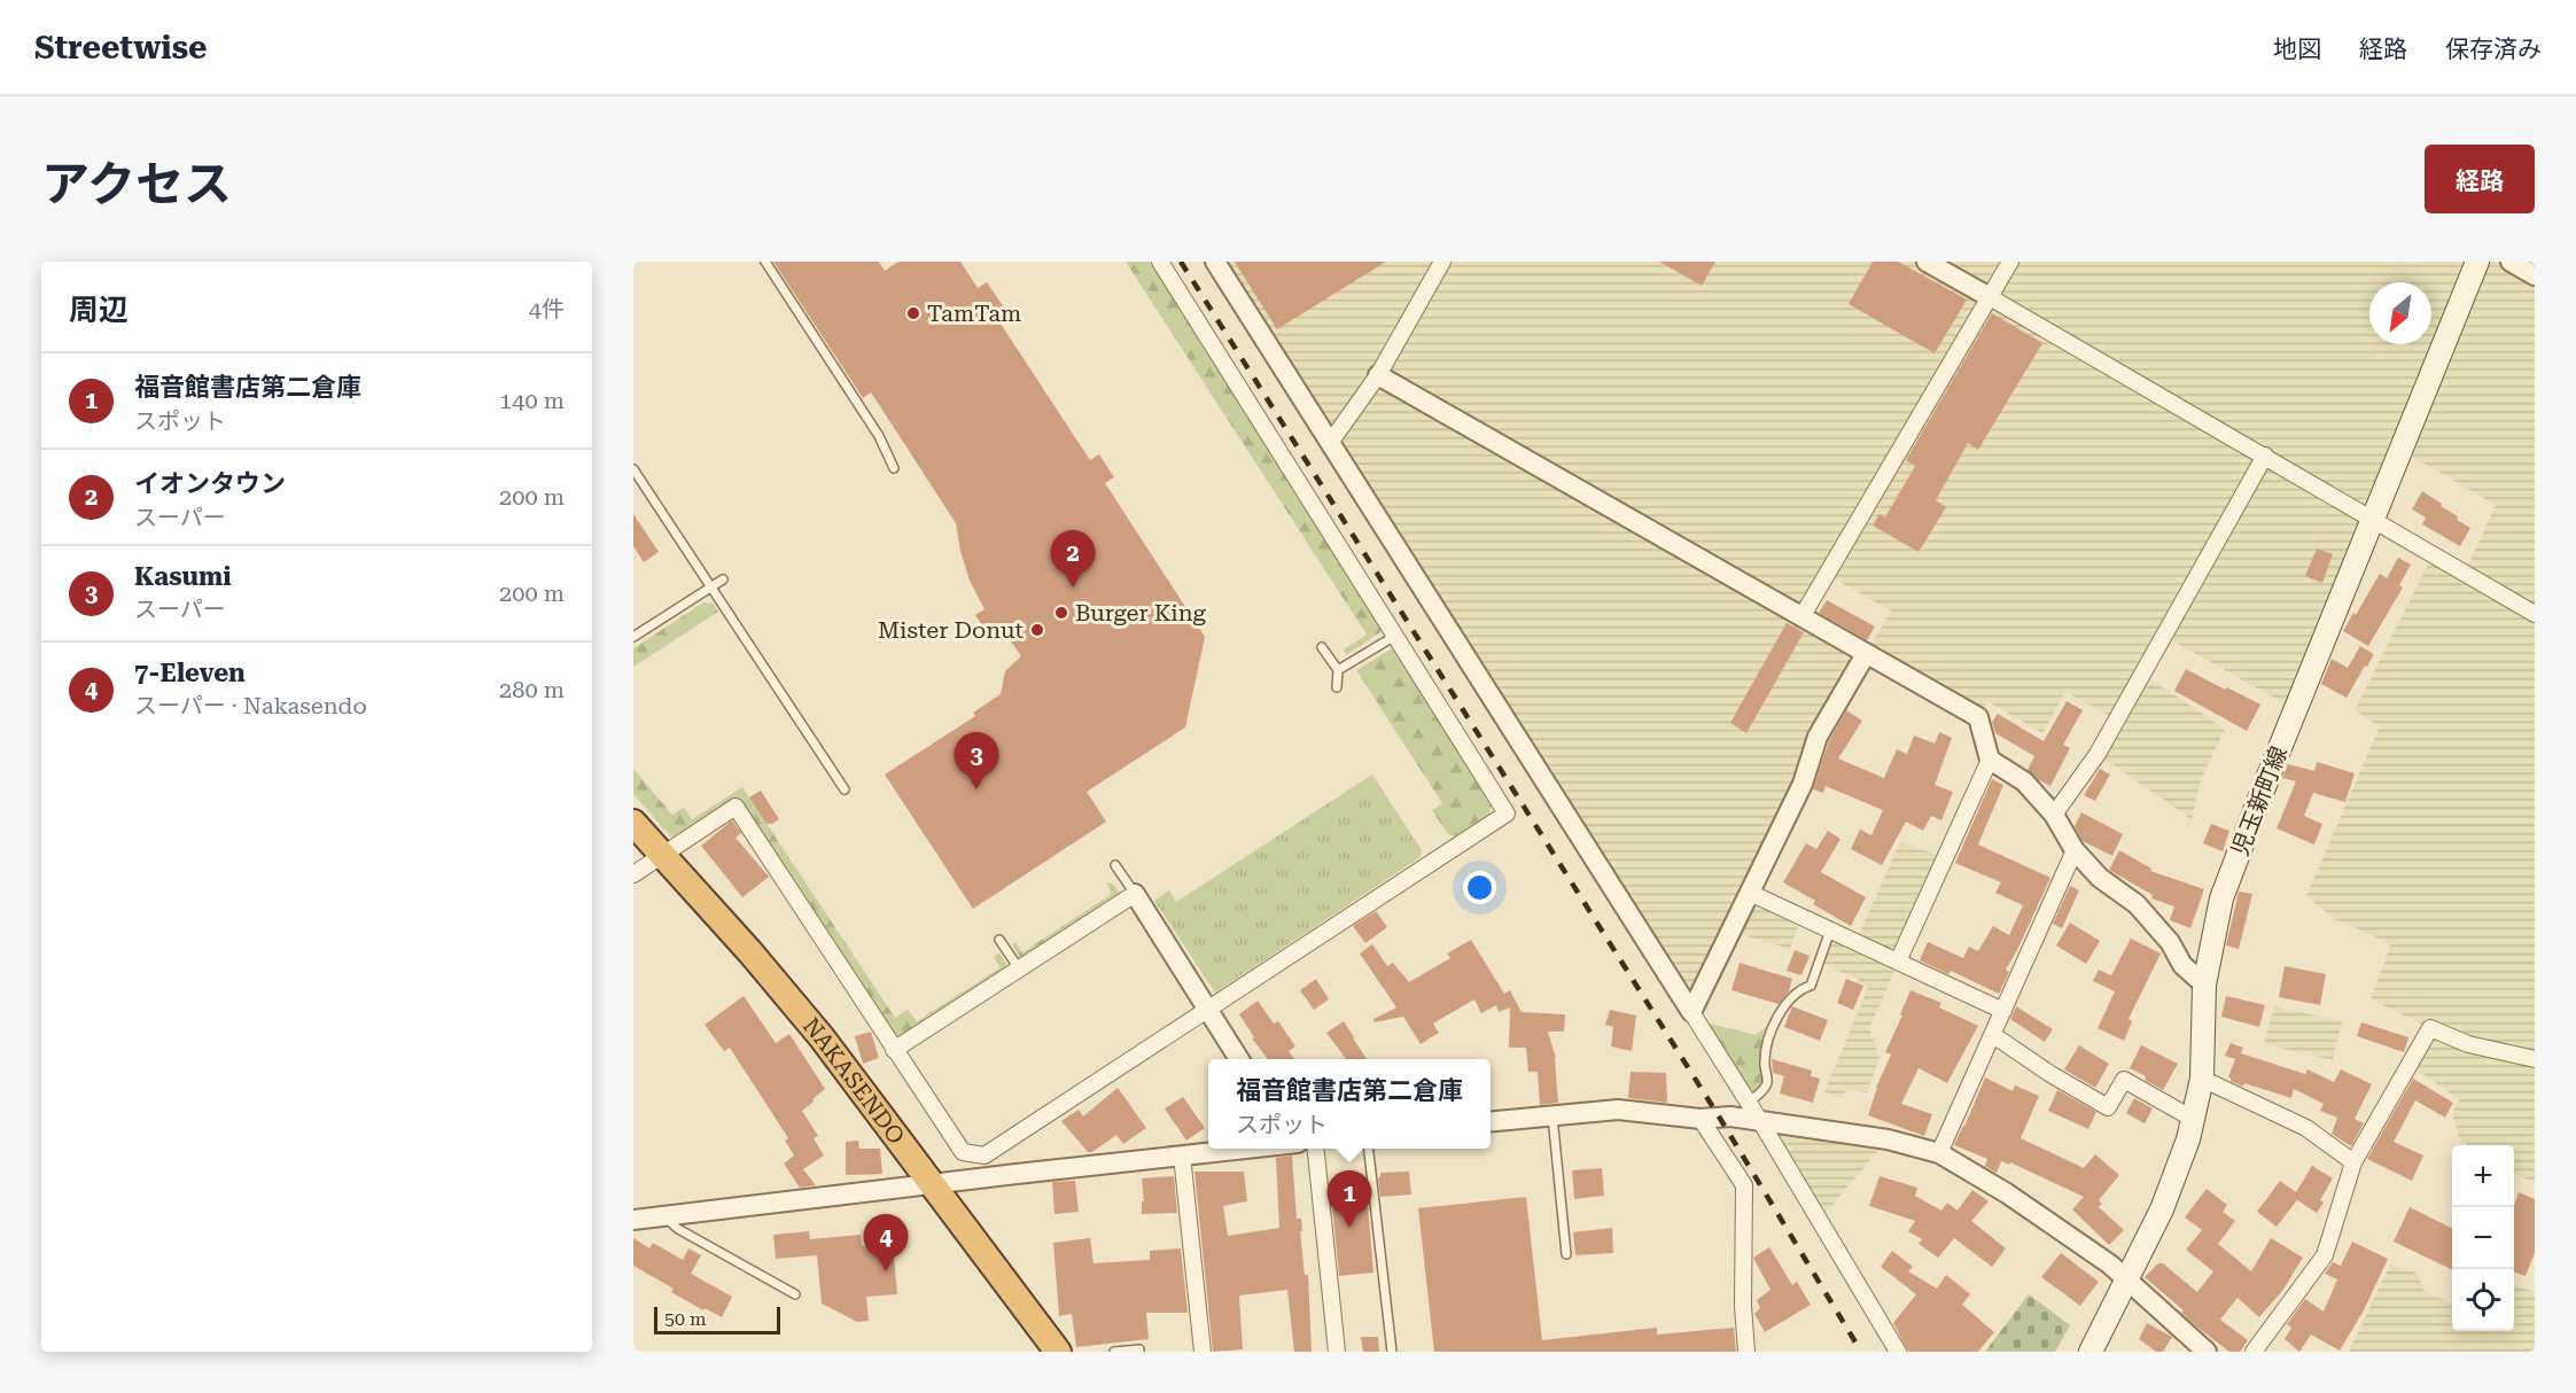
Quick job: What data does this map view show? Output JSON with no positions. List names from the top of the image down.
{
  "streets": {
    "highway": ["NAKASENDO"],
    "main road": ["児玉新町線"]
  },
  "places": ["TamTam", "Burger King", "Mister Donut"],
  "scale_bar": "50 m",
  "north": "bottom left",
  "page": {
    "header": "Streetwise",
    "nav": ["地図", "経路", "保存済み"],
    "title": "アクセス",
    "buttons": "経路",
    "heading": ["周辺", "4件"],
    "list": [
      {
        "mark": "1",
        "name": "福音館書店第二倉庫",
        "note": "スポット",
        "value": "140 m"
      },
      {
        "mark": "2",
        "name": "イオンタウン",
        "note": "スーパー",
        "value": "200 m"
      },
      {
        "mark": "3",
        "name": "Kasumi",
        "note": "スーパー",
        "value": "200 m"
      },
      {
        "mark": "4",
        "name": "7-Eleven",
        "note": "スーパー · Nakasendo",
        "value": "280 m"
      }
    ],
    "pins": [
      "2",
      "3",
      "1",
      "4"
    ],
    "popup": ["福音館書店第二倉庫", "スポット"],
    "map_buttons": ["+", "−"],
    "scale": "50 m"
  }
}
